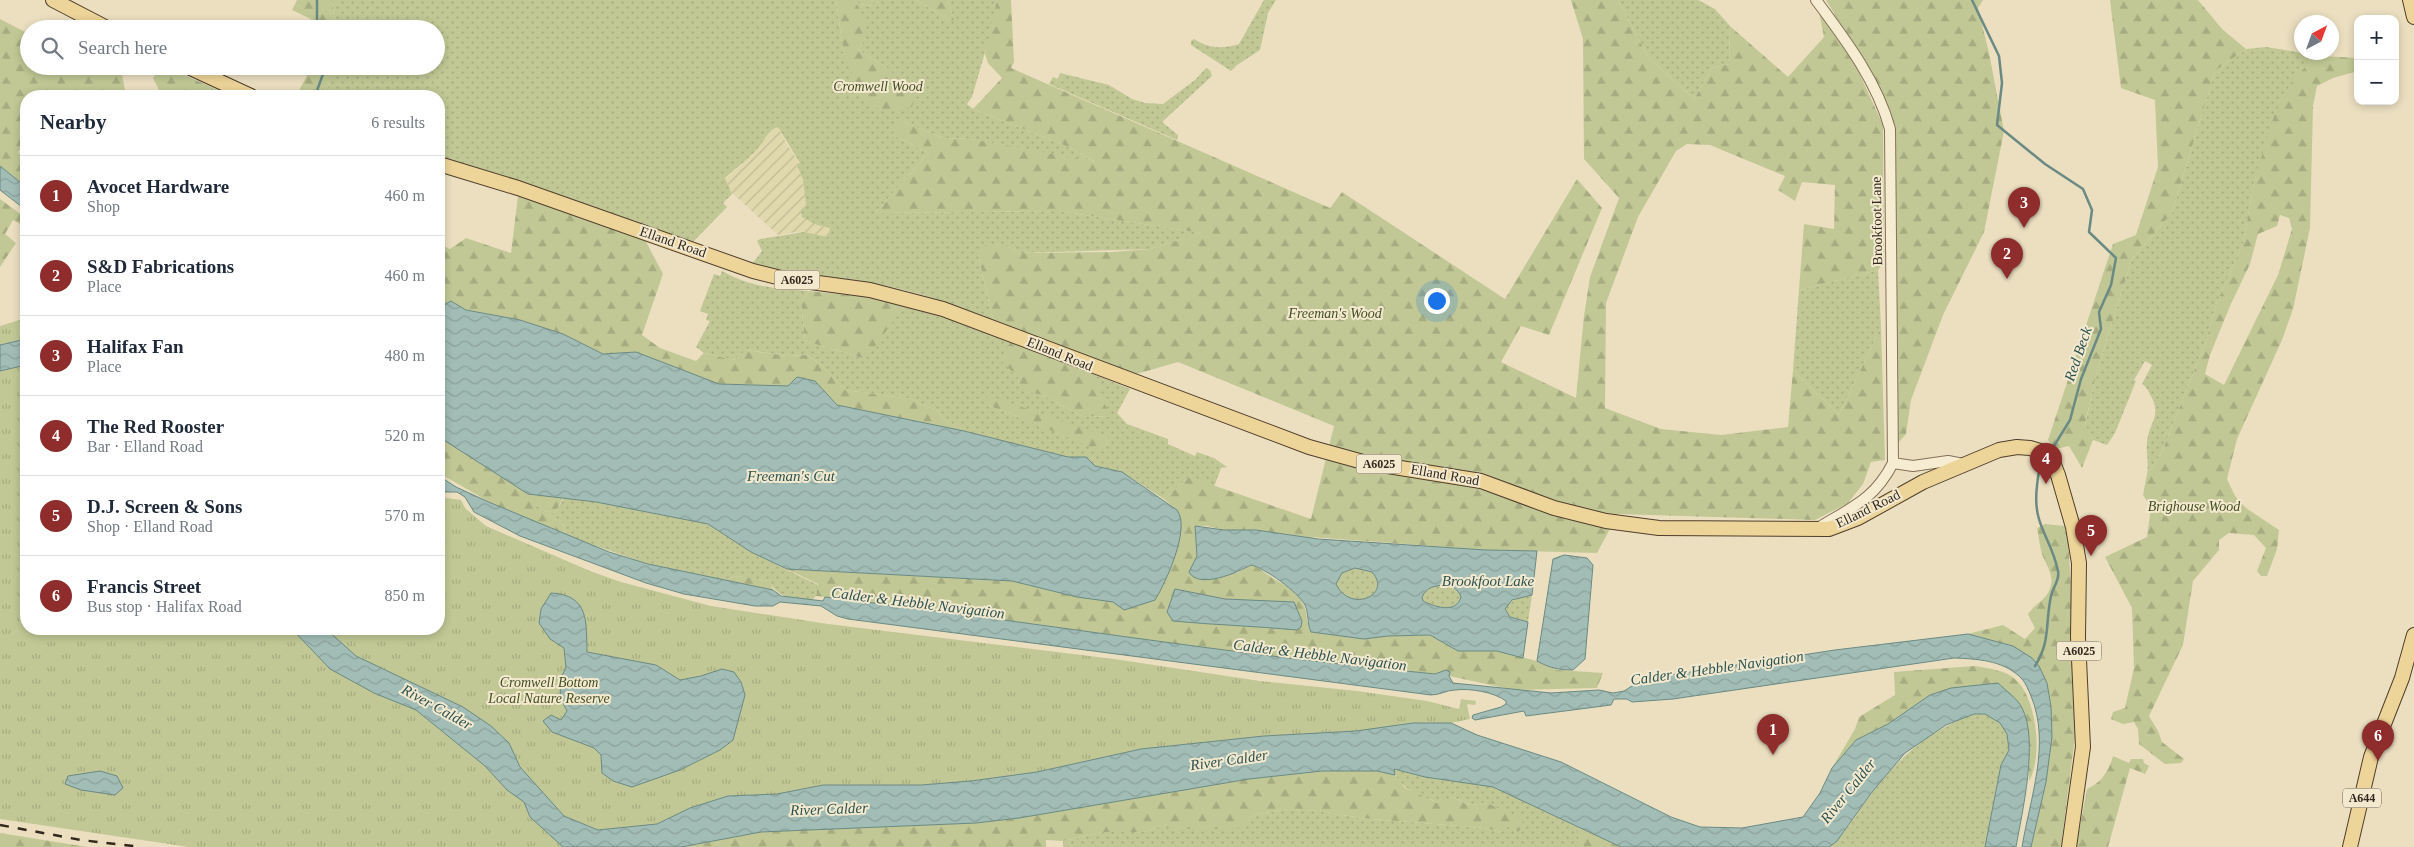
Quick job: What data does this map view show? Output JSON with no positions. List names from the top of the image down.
{
  "streets": {
    "main road": ["Elland Road", "A6025", "A644"],
    "street": ["Brookfoot Lane"]
  },
  "crossings": [
    ["Brookfoot Lane", "Elland Road"]
  ],
  "water": [
    "Red Beck",
    "Freeman's Cut",
    "Brookfoot Lake",
    "Calder & Hebble Navigation",
    "River Calder"
  ],
  "parks": [
    "Cromwell Wood",
    "Freeman's Wood",
    "Brighouse Wood",
    "Cromwell Bottom Local Nature Reserve"
  ],
  "north": "top right",
  "page": {
    "map_buttons": ["+", "−"],
    "search": "Search here",
    "heading": ["Nearby", "6 results"],
    "list": [
      {
        "mark": "1",
        "name": "Avocet Hardware",
        "note": "Shop",
        "value": "460 m"
      },
      {
        "mark": "2",
        "name": "S&D Fabrications",
        "note": "Place",
        "value": "460 m"
      },
      {
        "mark": "3",
        "name": "Halifax Fan",
        "note": "Place",
        "value": "480 m"
      },
      {
        "mark": "4",
        "name": "The Red Rooster",
        "note": "Bar · Elland Road",
        "value": "520 m"
      },
      {
        "mark": "5",
        "name": "D.J. Screen & Sons",
        "note": "Shop · Elland Road",
        "value": "570 m"
      },
      {
        "mark": "6",
        "name": "Francis Street",
        "note": "Bus stop · Halifax Road",
        "value": "850 m"
      }
    ],
    "pins": [
      "3",
      "2",
      "4",
      "5",
      "1",
      "6"
    ]
  }
}
